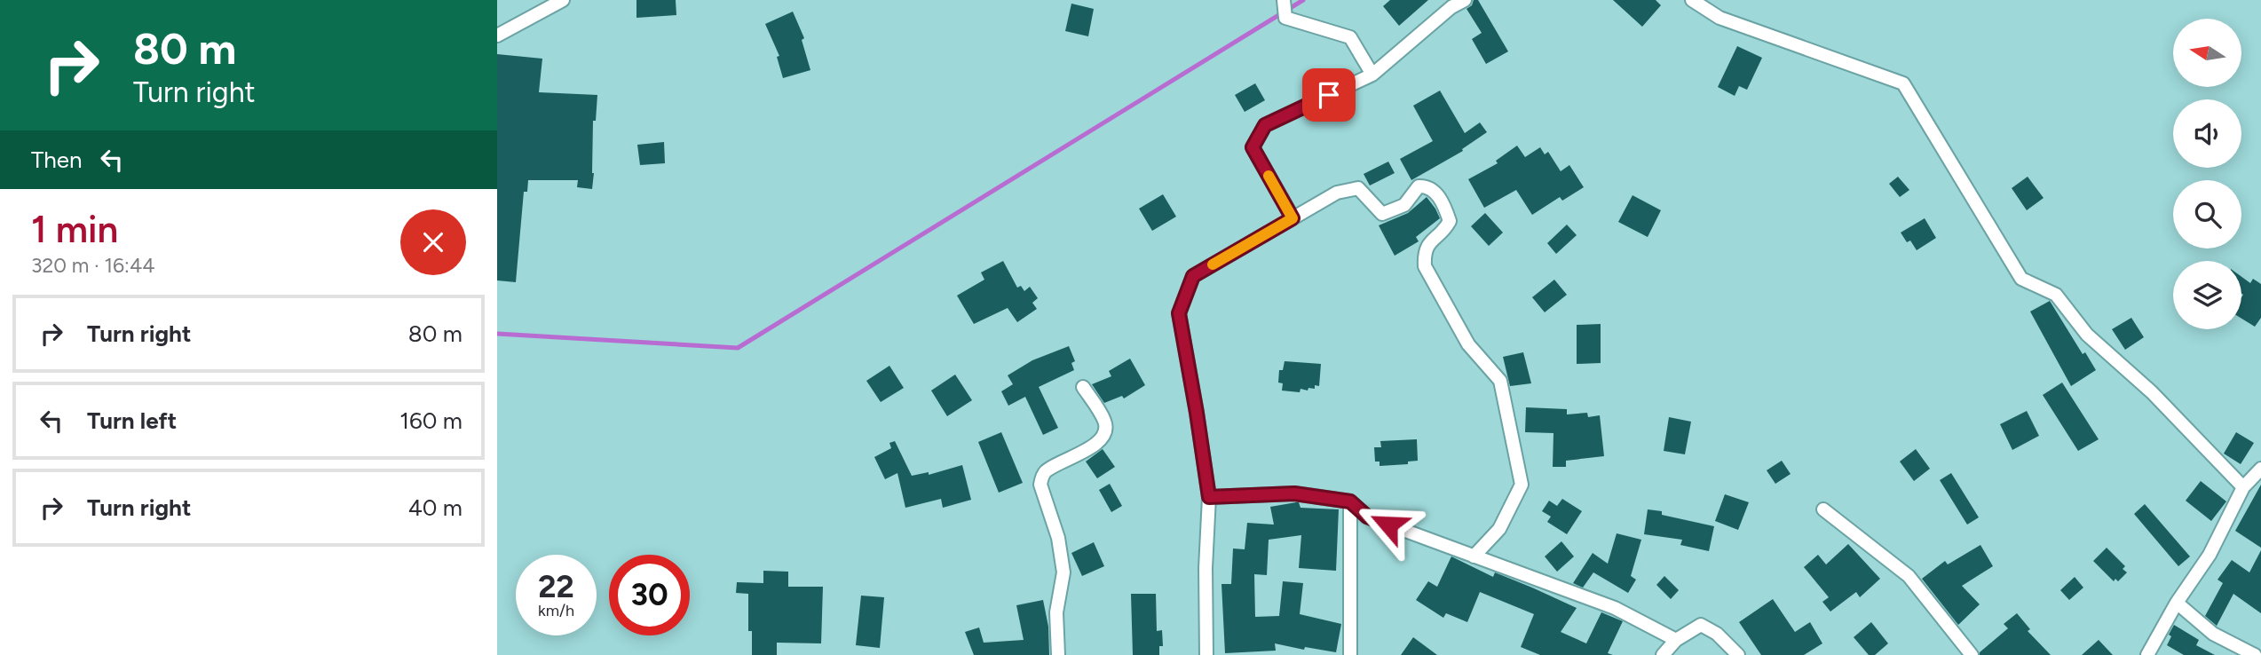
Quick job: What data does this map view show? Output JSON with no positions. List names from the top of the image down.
{
  "north": "left",
  "page": {
    "turn": ["80 m", "Turn right"],
    "then": "Then",
    "heading": ["1 min", "320 m · 16:44"],
    "list": [
      {
        "name": "Turn right",
        "value": "80 m"
      },
      {
        "name": "Turn left",
        "value": "160 m"
      },
      {
        "name": "Turn right",
        "value": "40 m"
      }
    ],
    "speed": "22 km/h",
    "limit": "30"
  }
}
